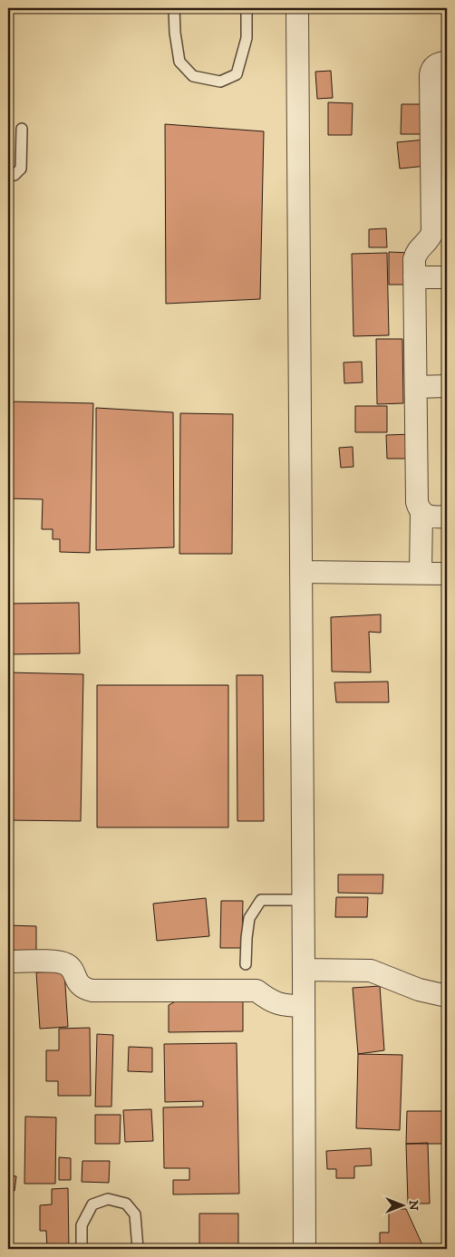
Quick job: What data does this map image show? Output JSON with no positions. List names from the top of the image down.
{
  "north": "right"
}
